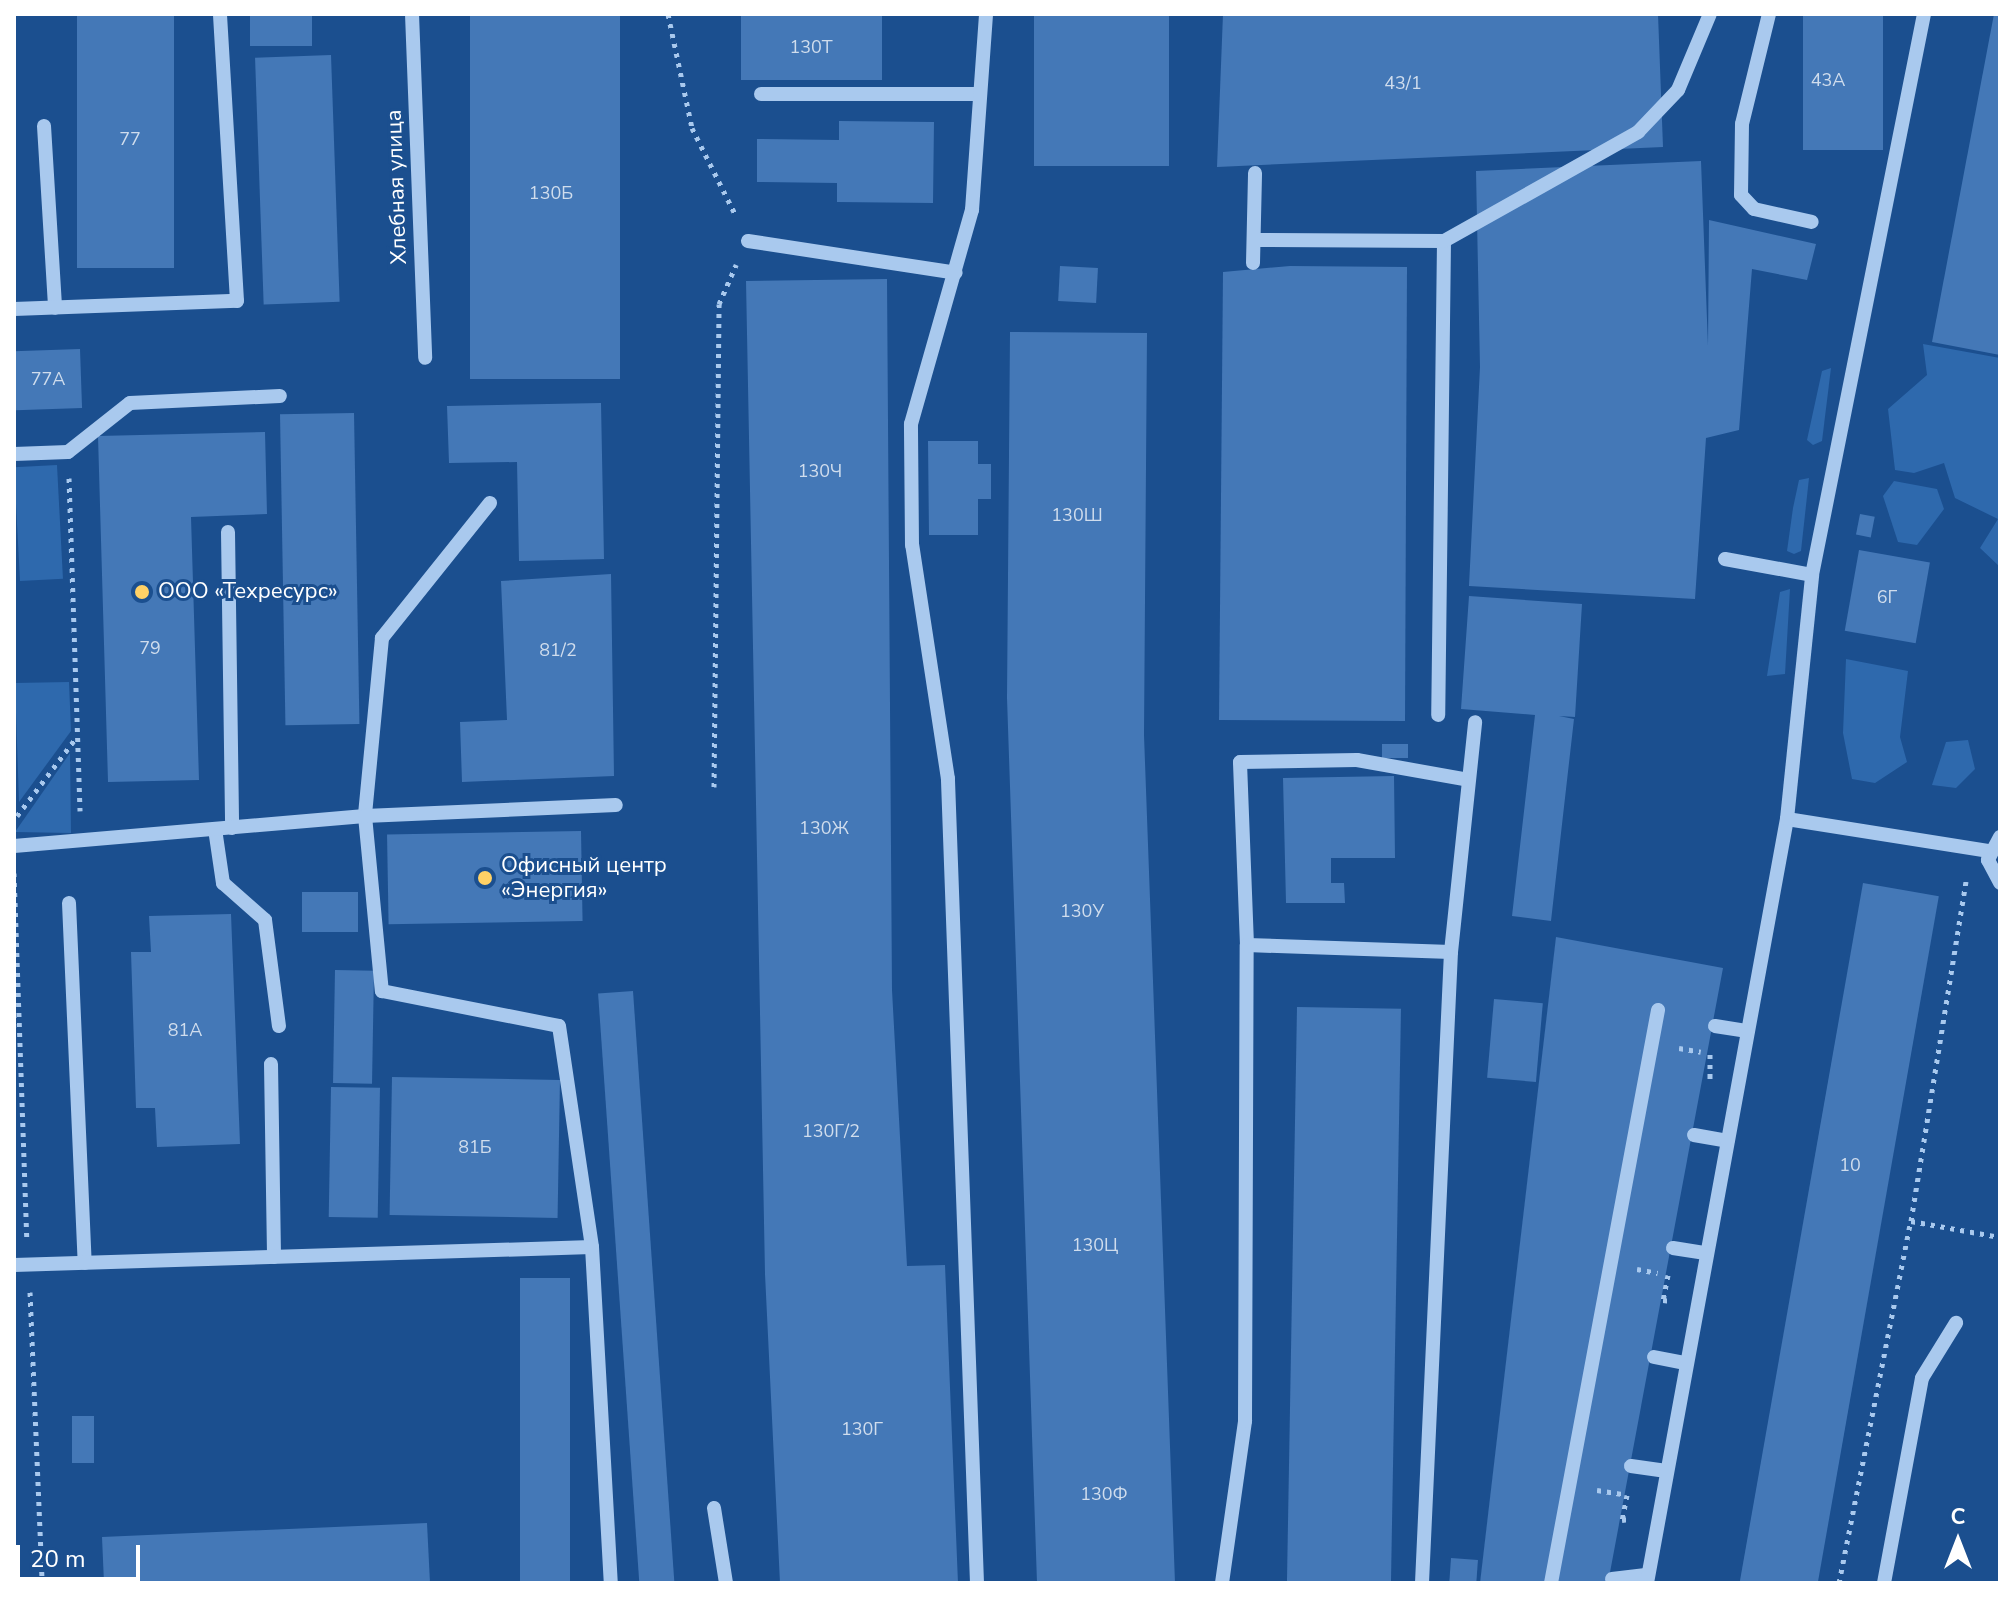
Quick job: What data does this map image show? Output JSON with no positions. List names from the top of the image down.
{
  "streets": {
    "street": ["Хлебная улица"]
  },
  "places": ["ООО «Техресурс»", "Офисный центр «Энергия»"],
  "house_numbers": [
    "130Т",
    "43А",
    "43/1",
    "77",
    "130Б",
    "77А",
    "130Ч",
    "130Ш",
    "6Г",
    "79",
    "81/2",
    "130Ж",
    "130У",
    "81А",
    "130Г/2",
    "81Б",
    "10",
    "130Ц",
    "130Г",
    "130Ф"
  ],
  "scale_bar": "20 m",
  "north": "top"
}
